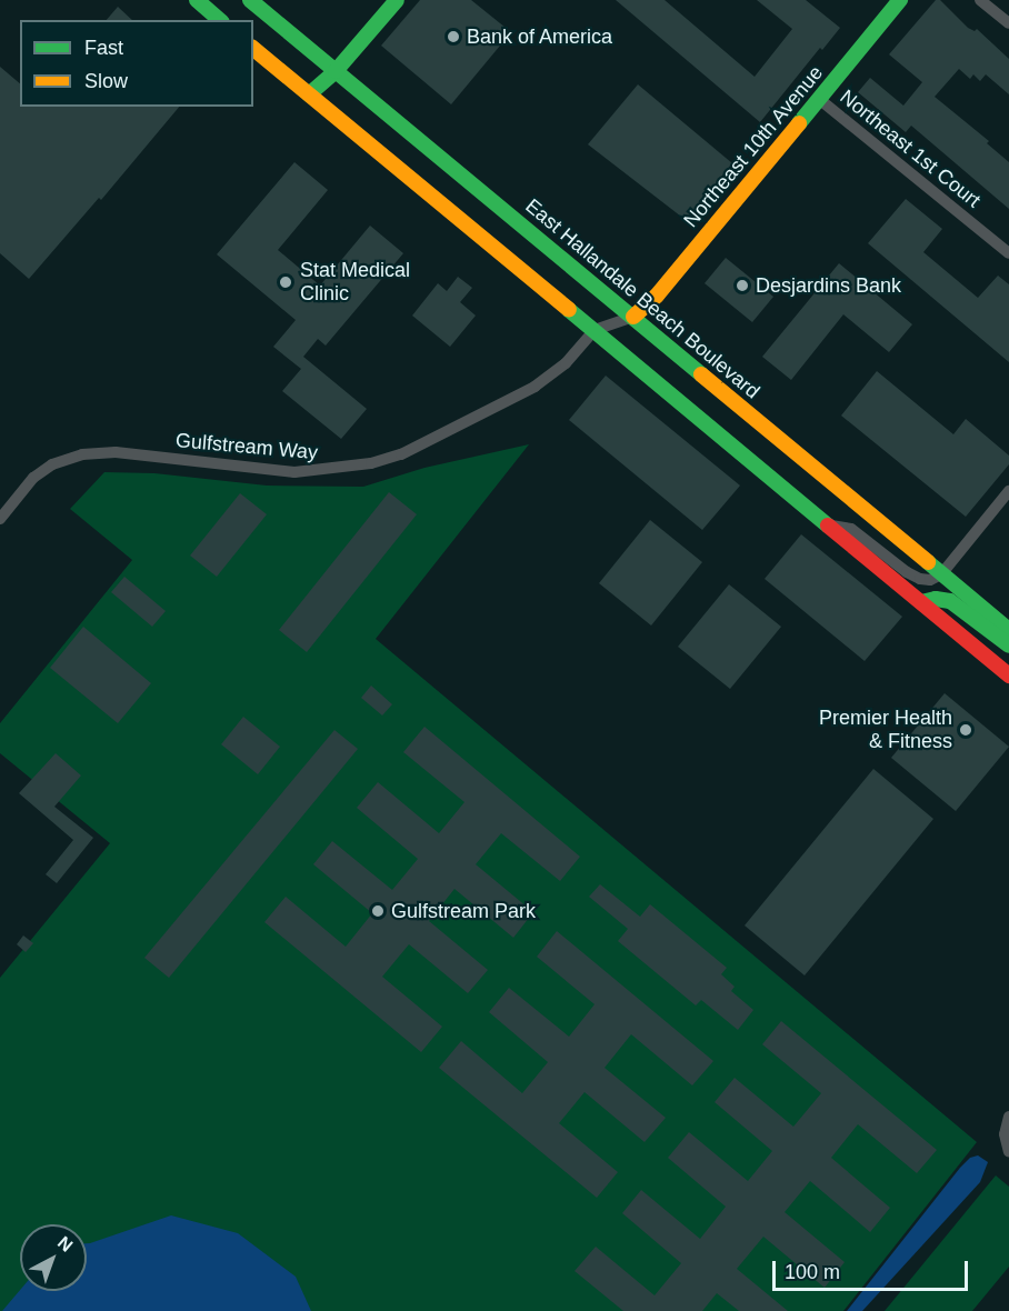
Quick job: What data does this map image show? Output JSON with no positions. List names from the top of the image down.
{
  "streets": {
    "main road": ["Northeast 10th Avenue", "East Hallandale Beach Boulevard"],
    "street": ["Northeast 1st Court", "Gulfstream Way"]
  },
  "crossings": [
    ["Northeast 10th Avenue", "Northeast 1st Court"],
    ["Northeast 10th Avenue", "East Hallandale Beach Boulevard"]
  ],
  "places": [
    "Bank of America",
    "Stat Medical Clinic",
    "Desjardins Bank",
    "Premier Health & Fitness",
    "Gulfstream Park"
  ],
  "legend": ["Fast", "Slow"],
  "scale_bar": "100 m",
  "north": "top right"
}
